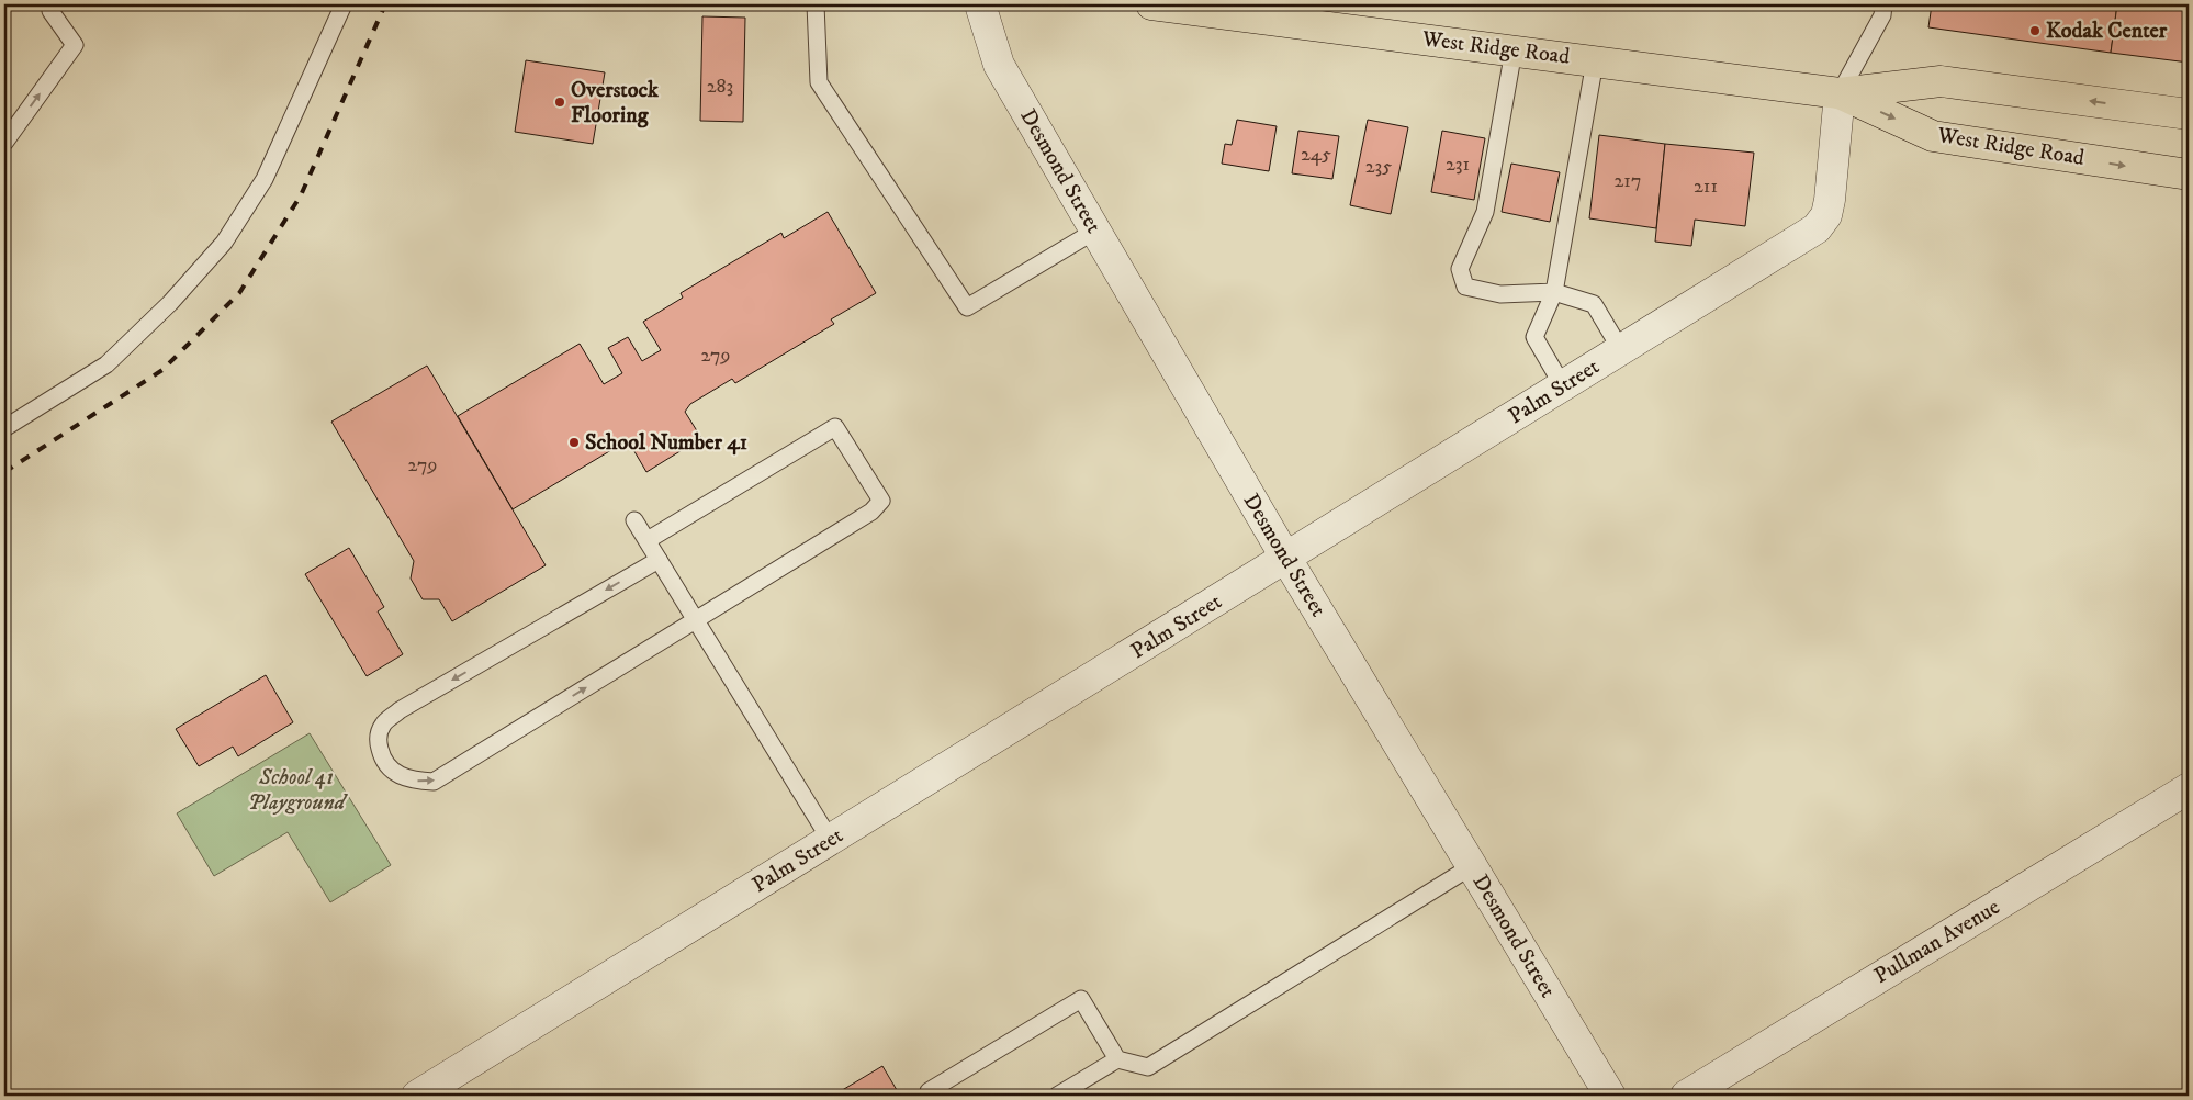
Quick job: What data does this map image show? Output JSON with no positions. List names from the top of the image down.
{
  "streets": {
    "highway": ["West Ridge Road"],
    "street": ["Desmond Street", "Palm Street", "Pullman Avenue"]
  },
  "crossings": [
    ["West Ridge Road", "Palm Street"],
    ["Desmond Street", "Palm Street"]
  ],
  "parks": ["School 41 Playground"],
  "places": ["Kodak Center", "Overstock Flooring", "School Number 41"],
  "house_numbers": [
    "283",
    "245",
    "231",
    "235",
    "217",
    "211",
    "279",
    "279"
  ]
}
